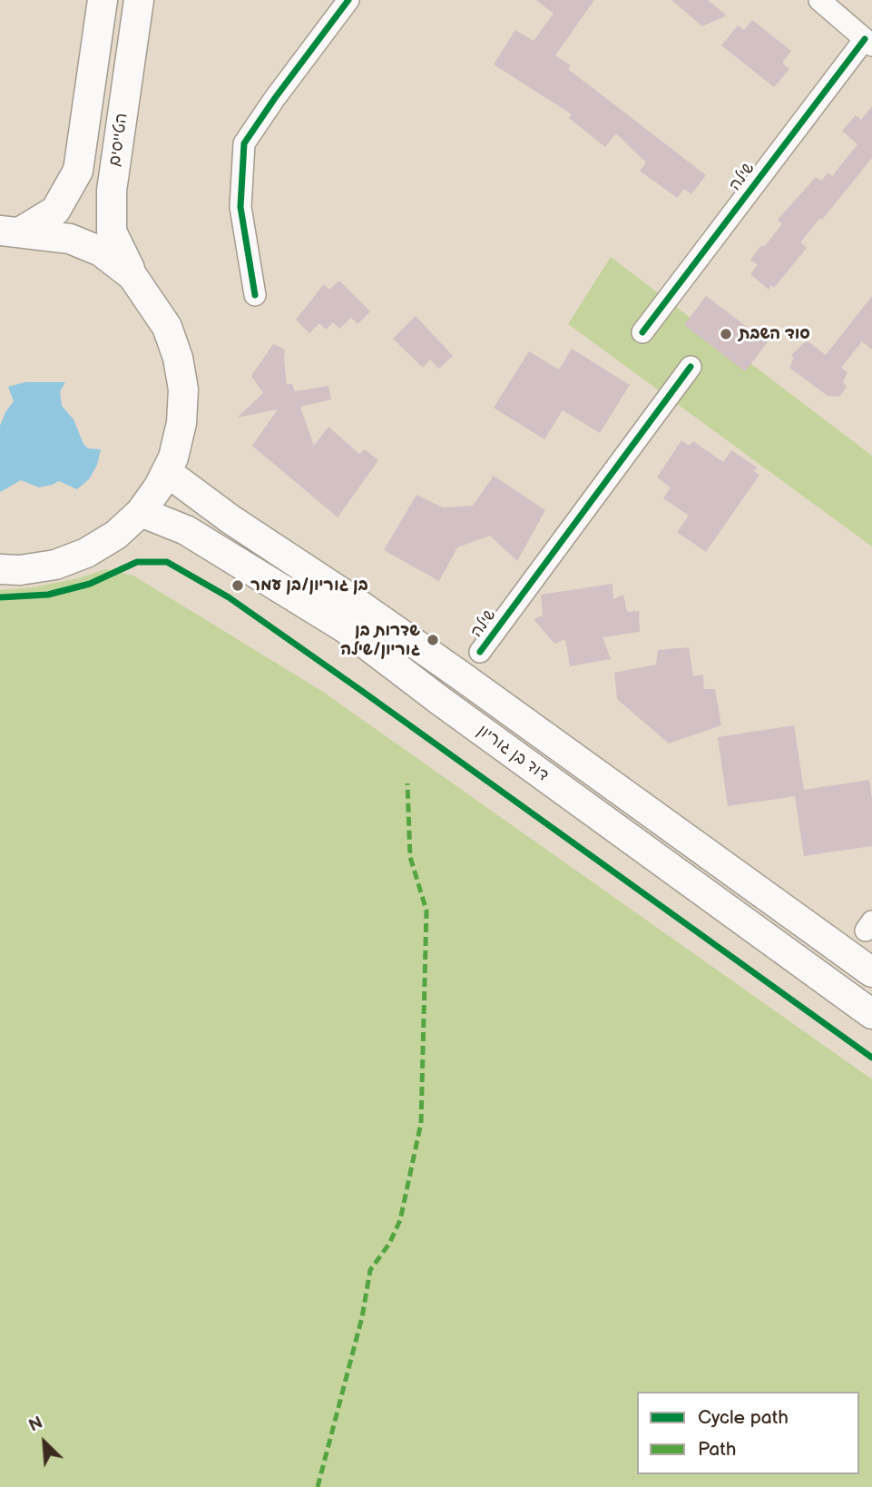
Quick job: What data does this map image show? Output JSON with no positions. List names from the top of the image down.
{
  "streets": {
    "main road": ["הטייסים", "דוד בן גוריון"],
    "street": ["שילה"]
  },
  "places": ["סוד השבת", "בן גוריון/בן עמר", "שדרות בן גוריון/שילה"],
  "legend": ["Cycle path", "Path"],
  "north": "top left"
}
